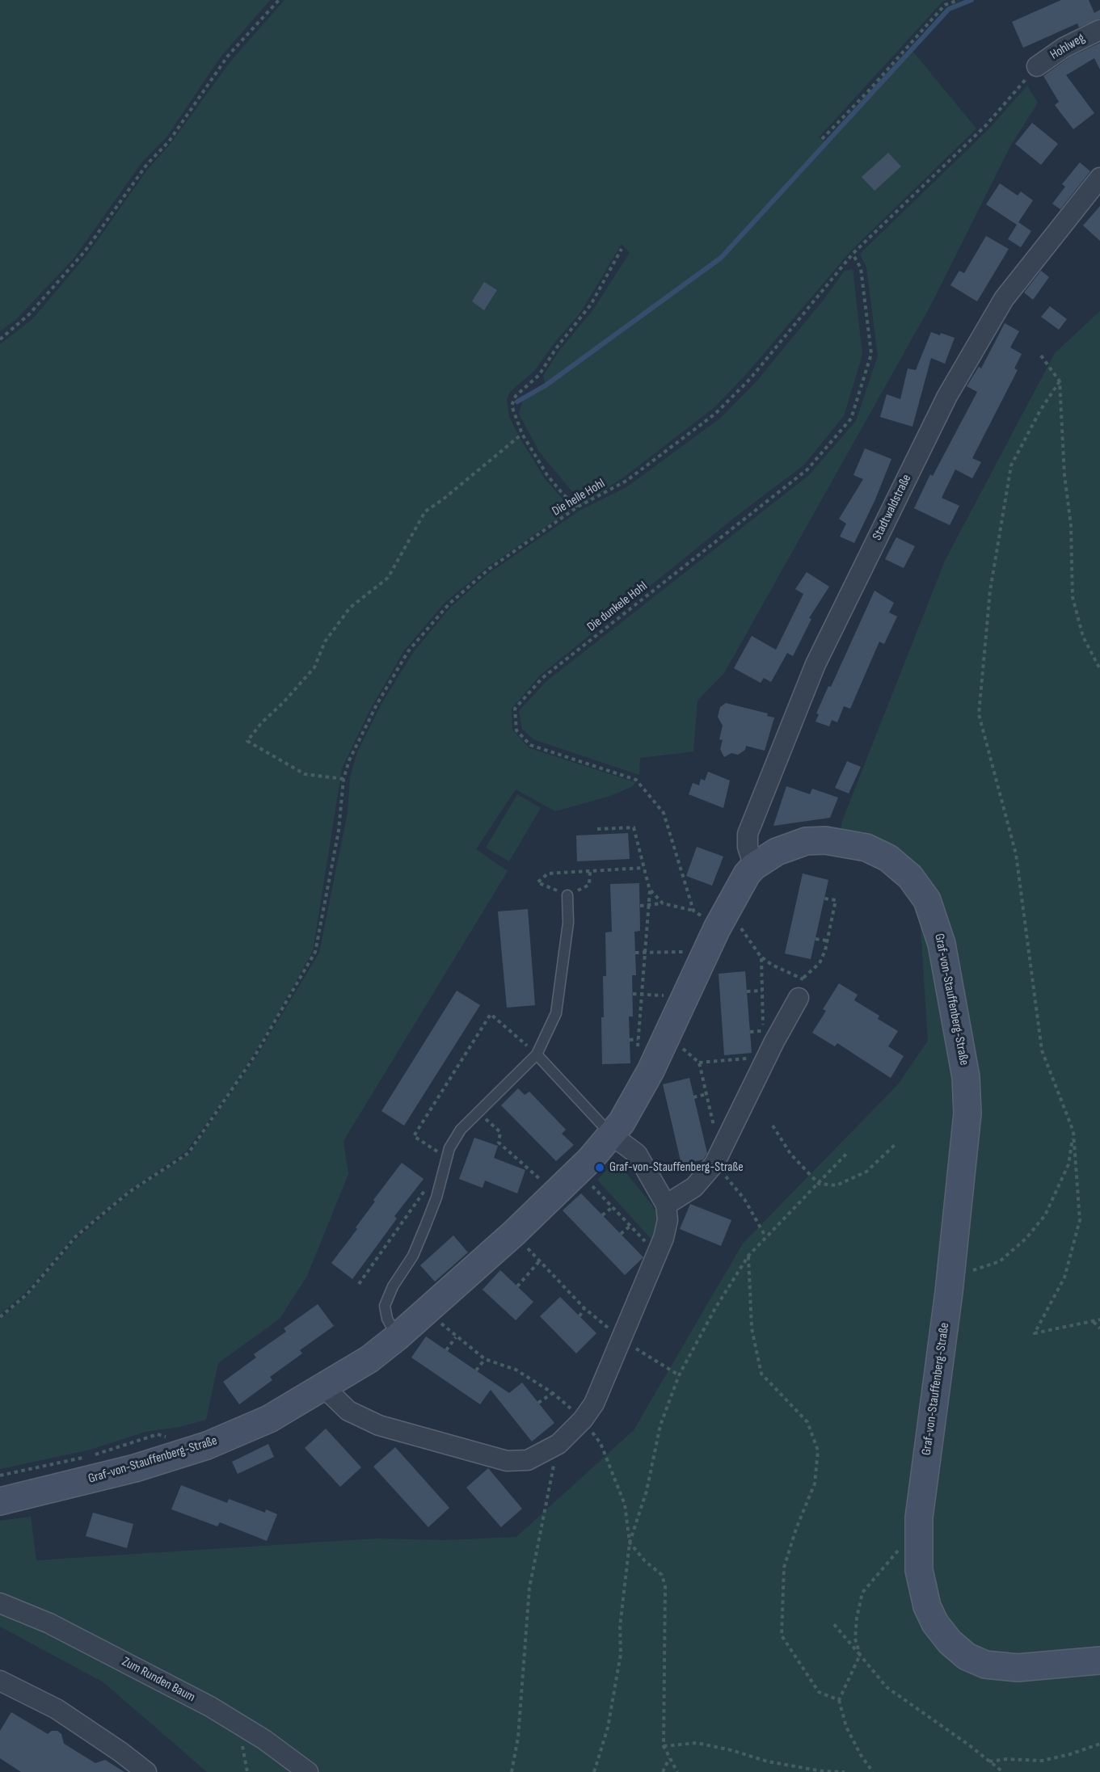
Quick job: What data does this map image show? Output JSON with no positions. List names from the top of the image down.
{
  "streets": {
    "street": [
      "Hohlweg",
      "Stadtwaldstraße",
      "Graf-von-Stauffenberg-Straße",
      "Zum Runden Baum"
    ],
    "path": ["Die helle Hohl", "Die dunkele Hohl"]
  },
  "crossings": [
    ["Hohlweg", "Die helle Hohl"],
    ["Die helle Hohl", "Die dunkele Hohl"],
    ["Stadtwaldstraße", "Graf-von-Stauffenberg-Straße"]
  ],
  "places": ["Graf-von-Stauffenberg-Straße"]
}
